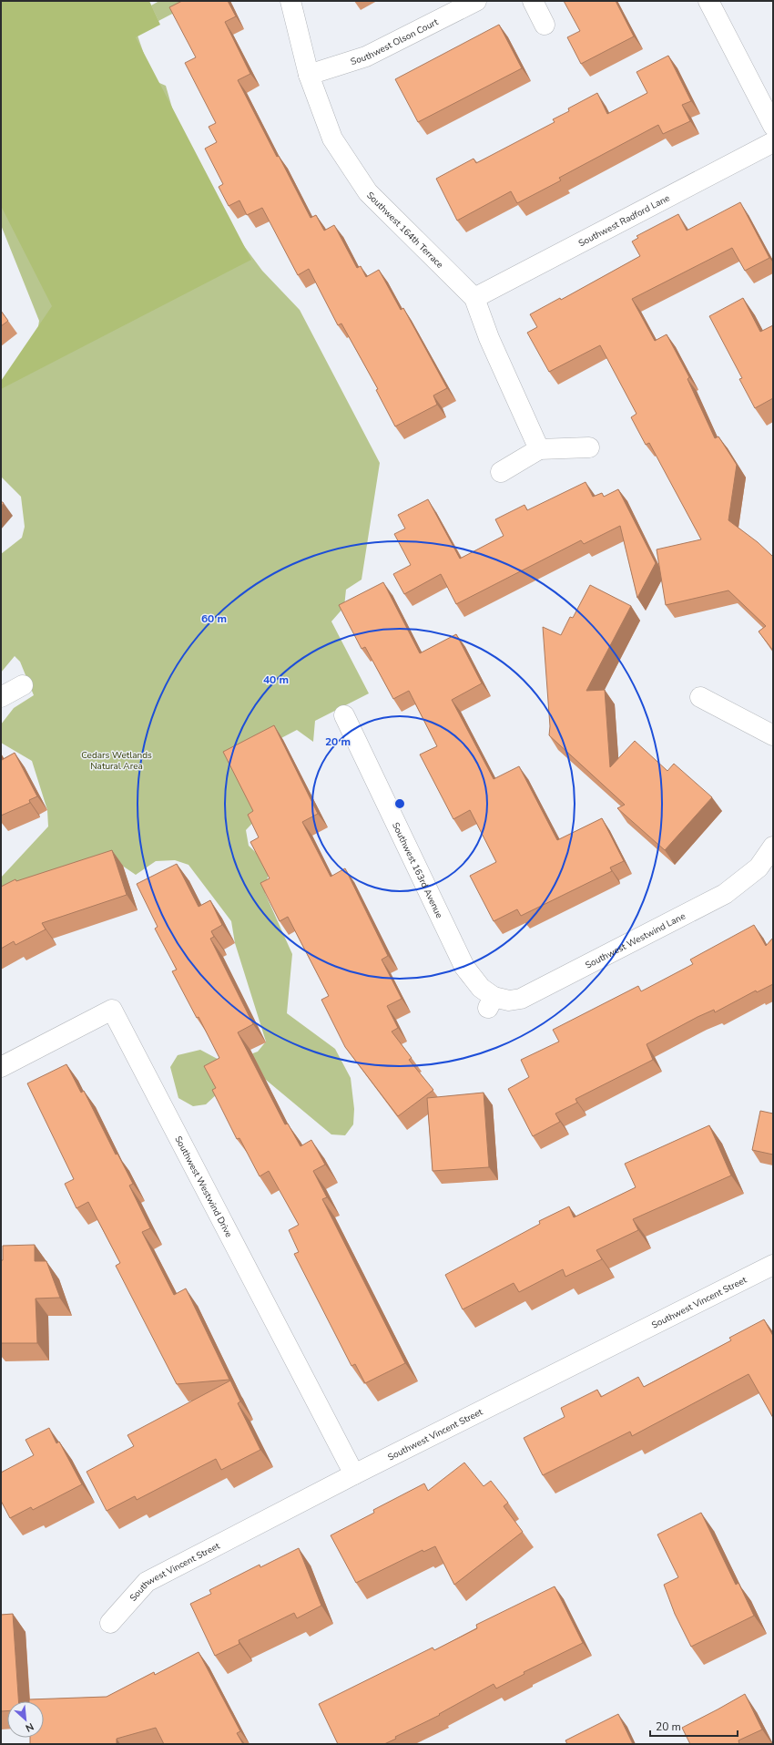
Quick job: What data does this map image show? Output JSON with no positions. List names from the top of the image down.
{
  "streets": {
    "street": [
      "Southwest Olson Court",
      "Southwest Radford Lane",
      "Southwest 164th Terrace",
      "Southwest 163rd Avenue",
      "Southwest Westwind Lane",
      "Southwest Westwind Drive",
      "Southwest Vincent Street"
    ]
  },
  "crossings": [
    ["Southwest Olson Court", "Southwest 164th Terrace"],
    ["Southwest Radford Lane", "Southwest 164th Terrace"],
    ["Southwest 163rd Avenue", "Southwest Westwind Lane"],
    ["Southwest Westwind Drive", "Southwest Vincent Street"]
  ],
  "parks": ["Cedars Wetlands Natural Area"],
  "scale_bar": "20 m",
  "north": "bottom right",
  "rings": ["60 m", "40 m", "20 m"]
}
